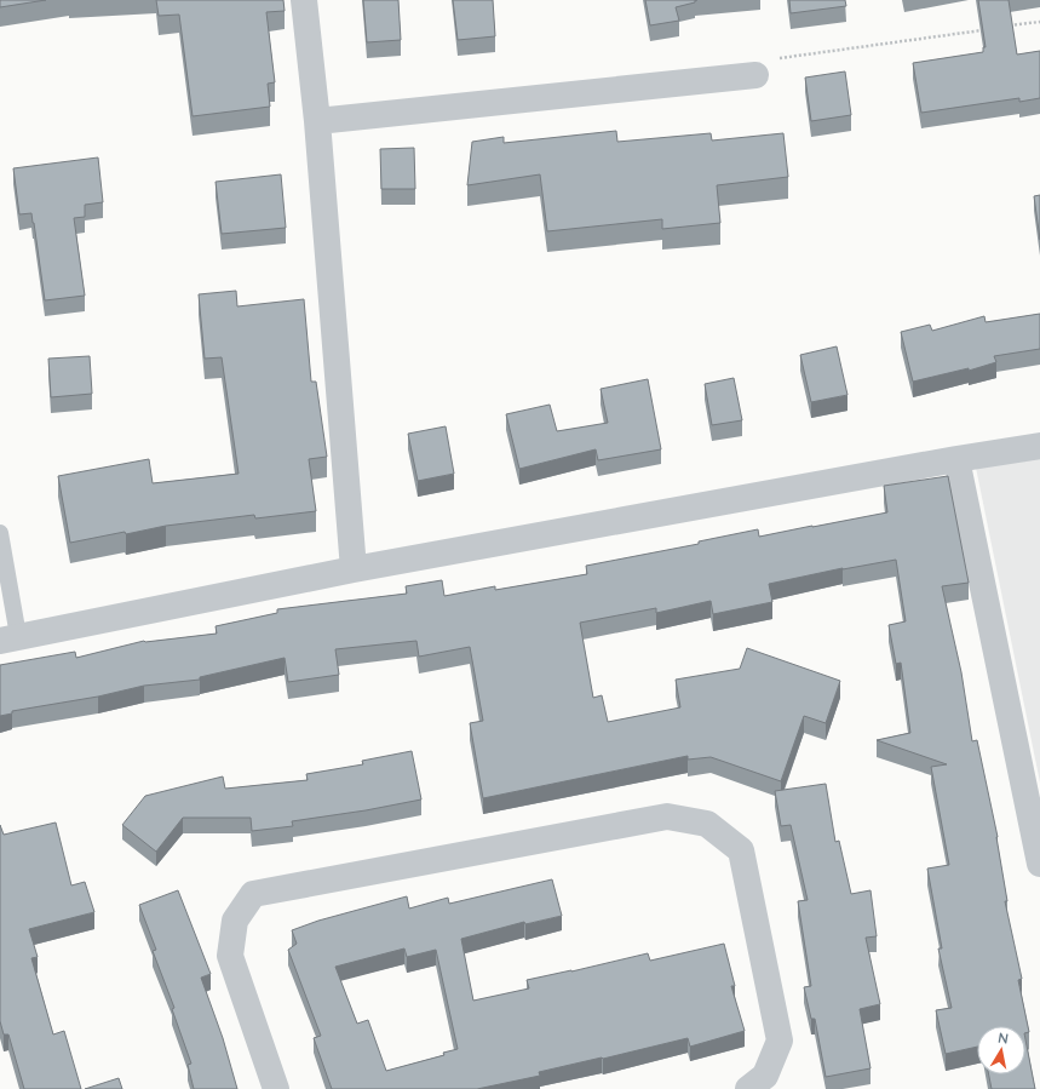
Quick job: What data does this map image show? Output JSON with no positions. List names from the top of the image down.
{
  "north": "top"
}
